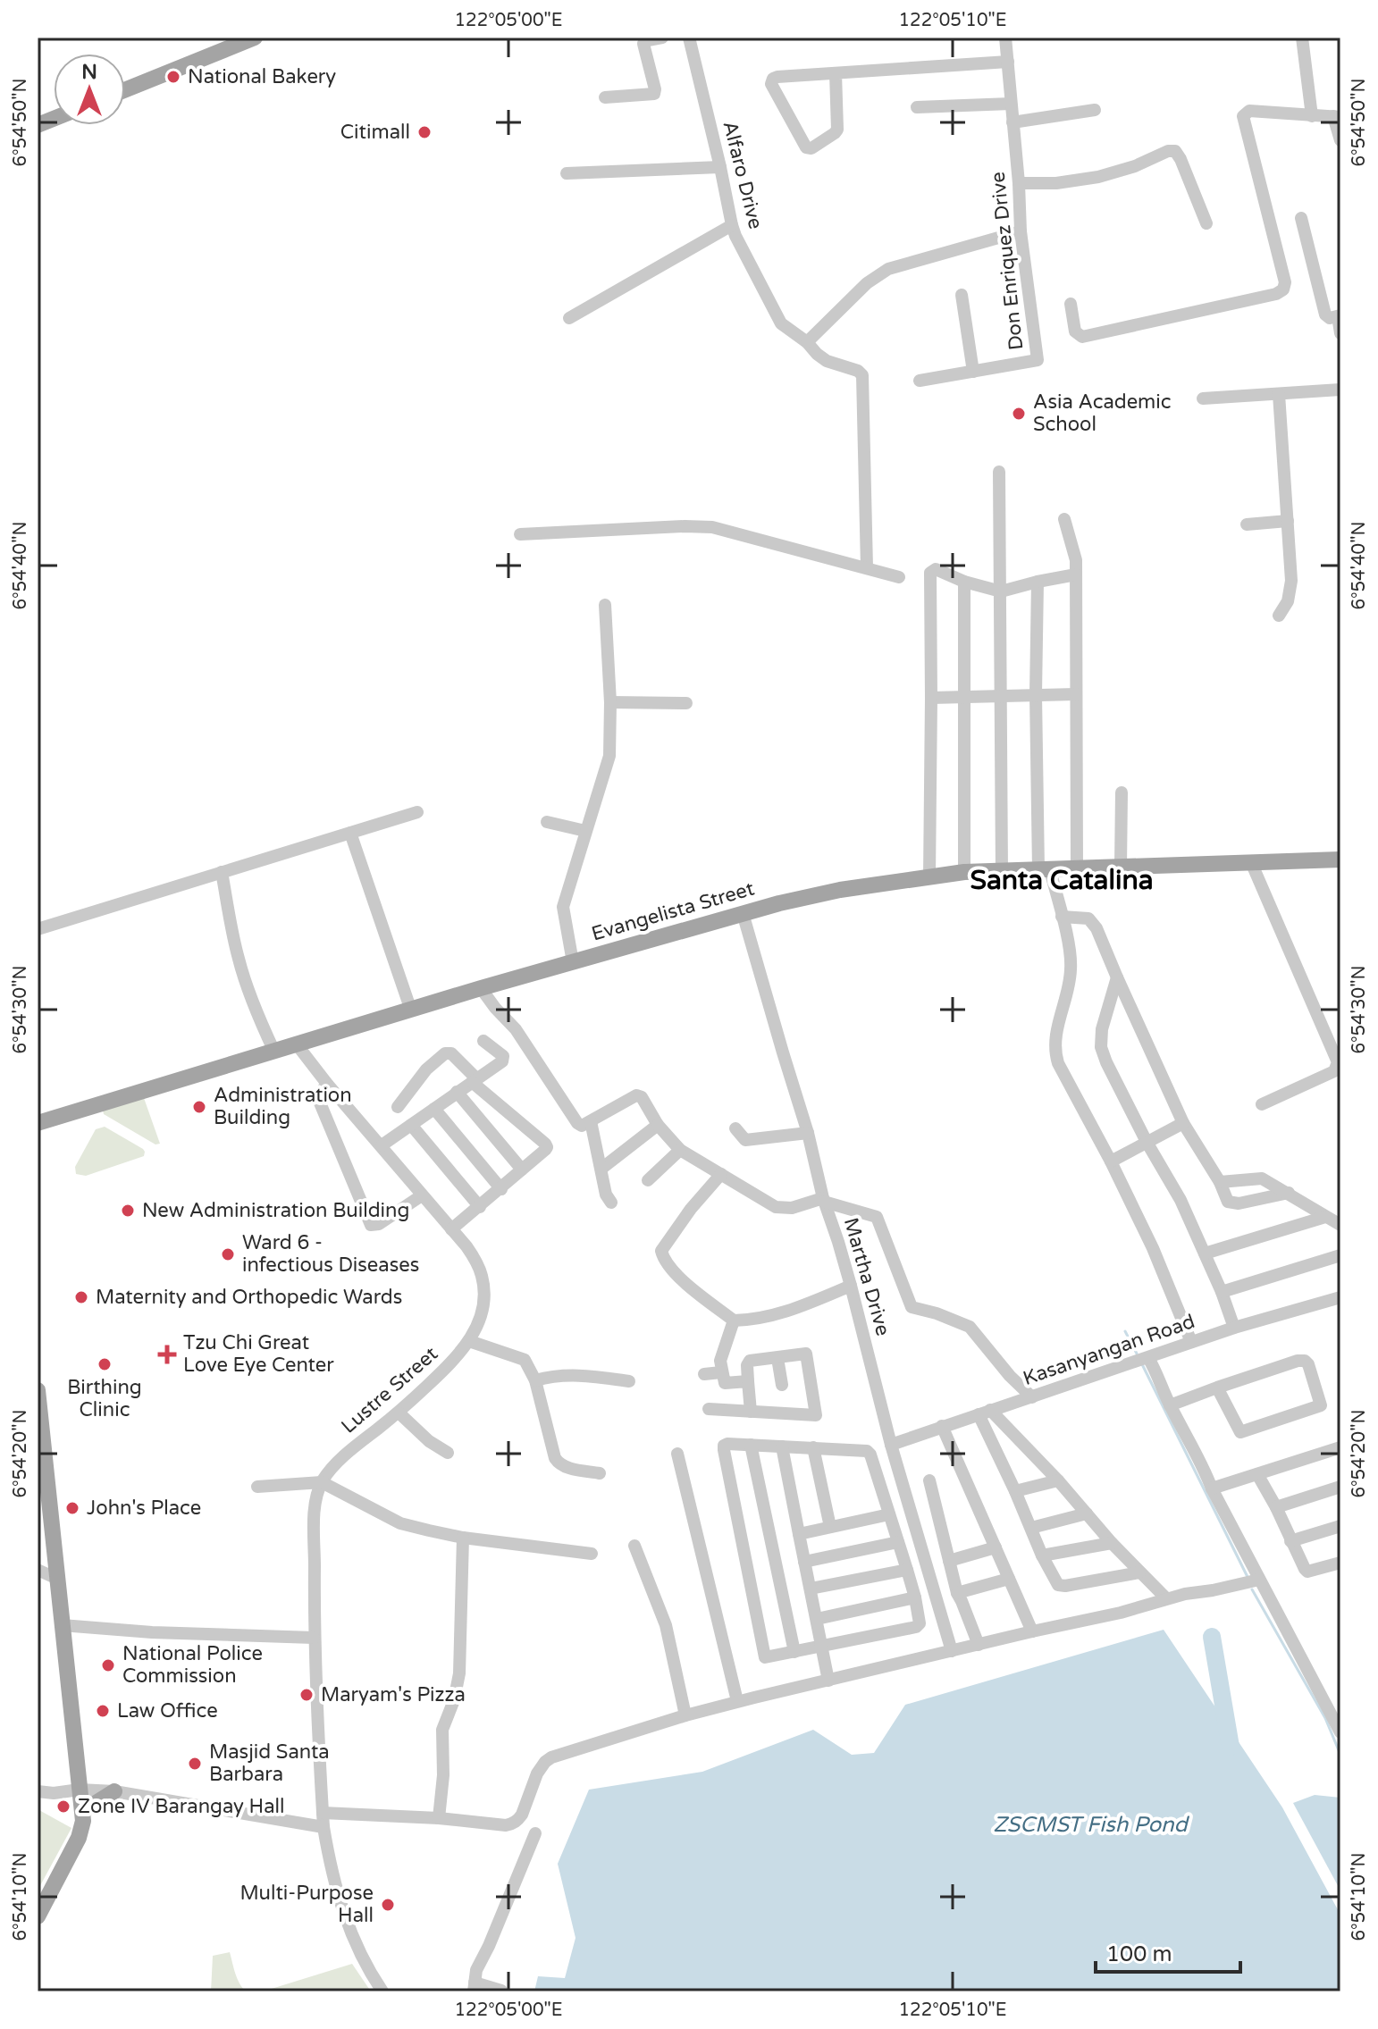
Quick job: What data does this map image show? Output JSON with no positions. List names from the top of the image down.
{
  "streets": {
    "main road": ["Evangelista Street"],
    "street": [
      "Alfaro Drive",
      "Don Enriquez Drive",
      "Martha Drive",
      "Kasanyangan Road",
      "Lustre Street"
    ]
  },
  "crossings": [
    ["Evangelista Street", "Martha Drive"],
    ["Evangelista Street", "Lustre Street"],
    ["Martha Drive", "Kasanyangan Road"]
  ],
  "districts": ["Santa Catalina"],
  "water": ["ZSCMST Fish Pond"],
  "places": {
    "other": [
      "National Bakery",
      "Citimall",
      "Asia Academic School",
      "Administration Building",
      "New Administration Building",
      "Ward 6 - infectious Diseases",
      "Maternity and Orthopedic Wards",
      "Birthing Clinic",
      "John's Place",
      "National Police Commission",
      "Maryam's Pizza",
      "Law Office",
      "Masjid Santa Barbara",
      "Zone IV Barangay Hall",
      "Multi-Purpose Hall"
    ],
    "health": ["Tzu Chi Great Love Eye Center"]
  },
  "scale_bar": "100 m",
  "north": "top",
  "coordinates": [
    "122°05'00\"E",
    "122°05'10\"E",
    "6°54'50\"N",
    "6°54'40\"N",
    "6°54'30\"N",
    "6°54'20\"N",
    "6°54'10\"N"
  ]
}
